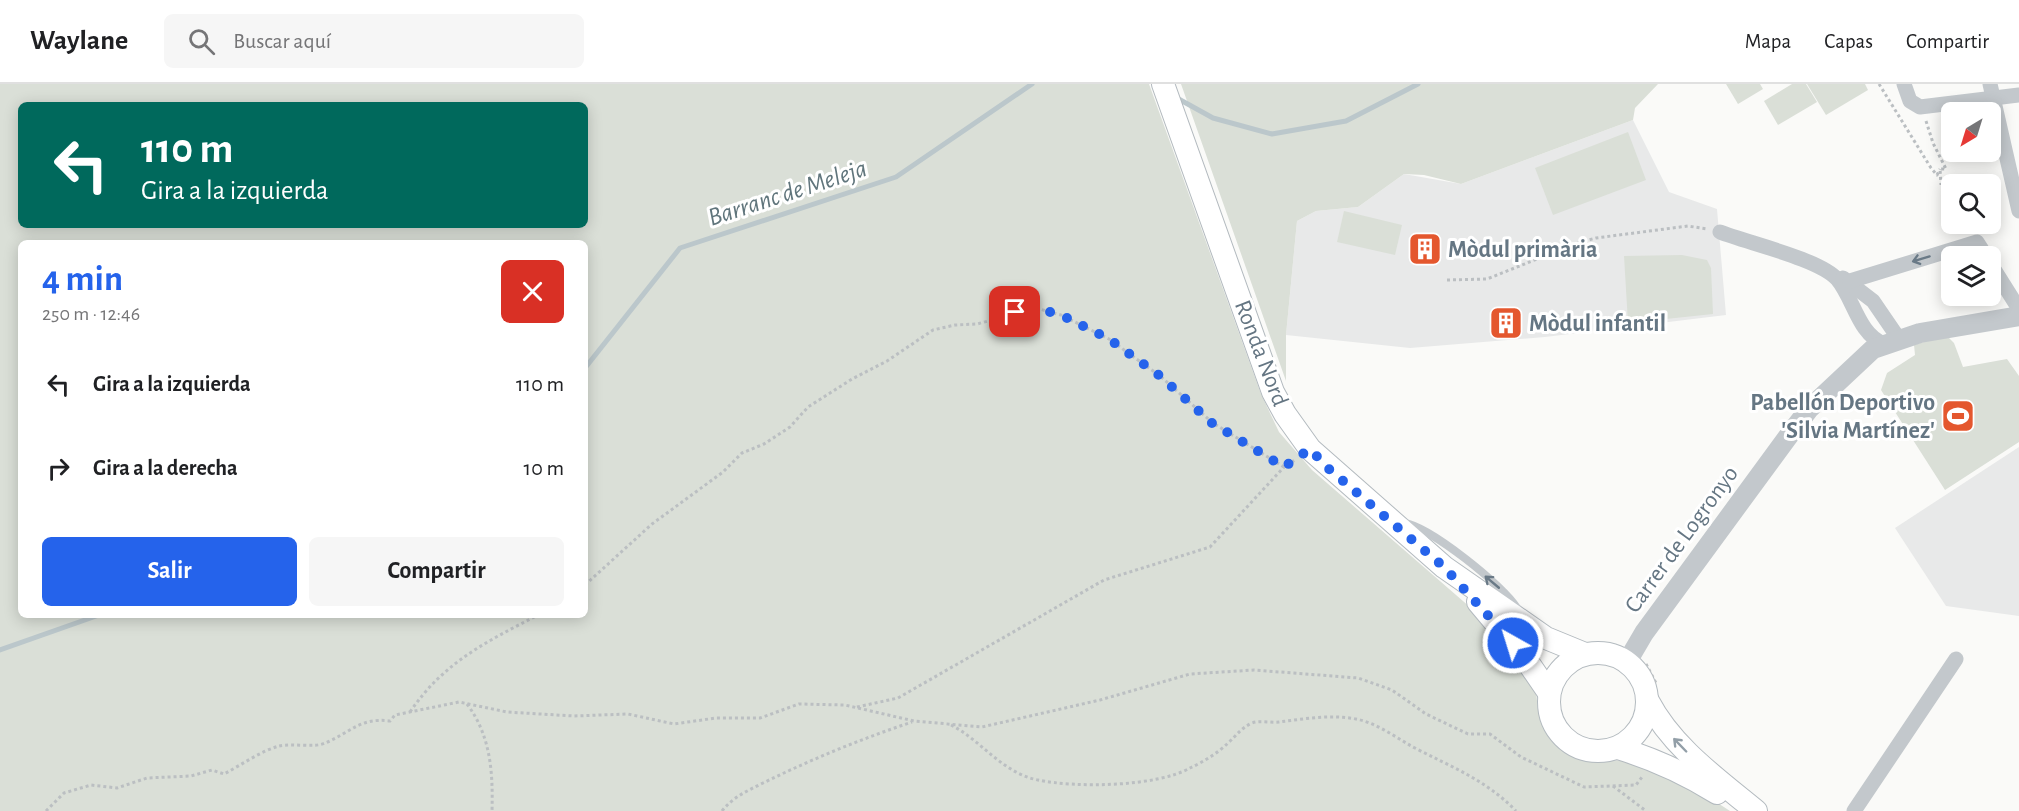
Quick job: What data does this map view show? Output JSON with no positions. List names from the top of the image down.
{
  "streets": {
    "main road": ["Ronda Nord"],
    "street": ["Carrer de Logronyo"]
  },
  "crossings": [
    ["Ronda Nord", "Carrer de Logronyo"]
  ],
  "water": ["Barranc de Meleja"],
  "places": {
    "building": ["Mòdul primària", "Mòdul infantil"],
    "sports": ["Pabellón Deportivo 'Silvia Martínez'"]
  },
  "north": "bottom left",
  "page": {
    "header": "Waylane",
    "search": "Buscar aquí",
    "nav": ["Mapa", "Capas", "Compartir"],
    "turn": ["110 m", "Gira a la izquierda"],
    "heading": ["4 min", "250 m · 12:46"],
    "list": [
      {
        "name": "Gira a la izquierda",
        "value": "110 m"
      },
      {
        "name": "Gira a la derecha",
        "value": "10 m"
      }
    ],
    "buttons": ["Salir", "Compartir"]
  }
}
